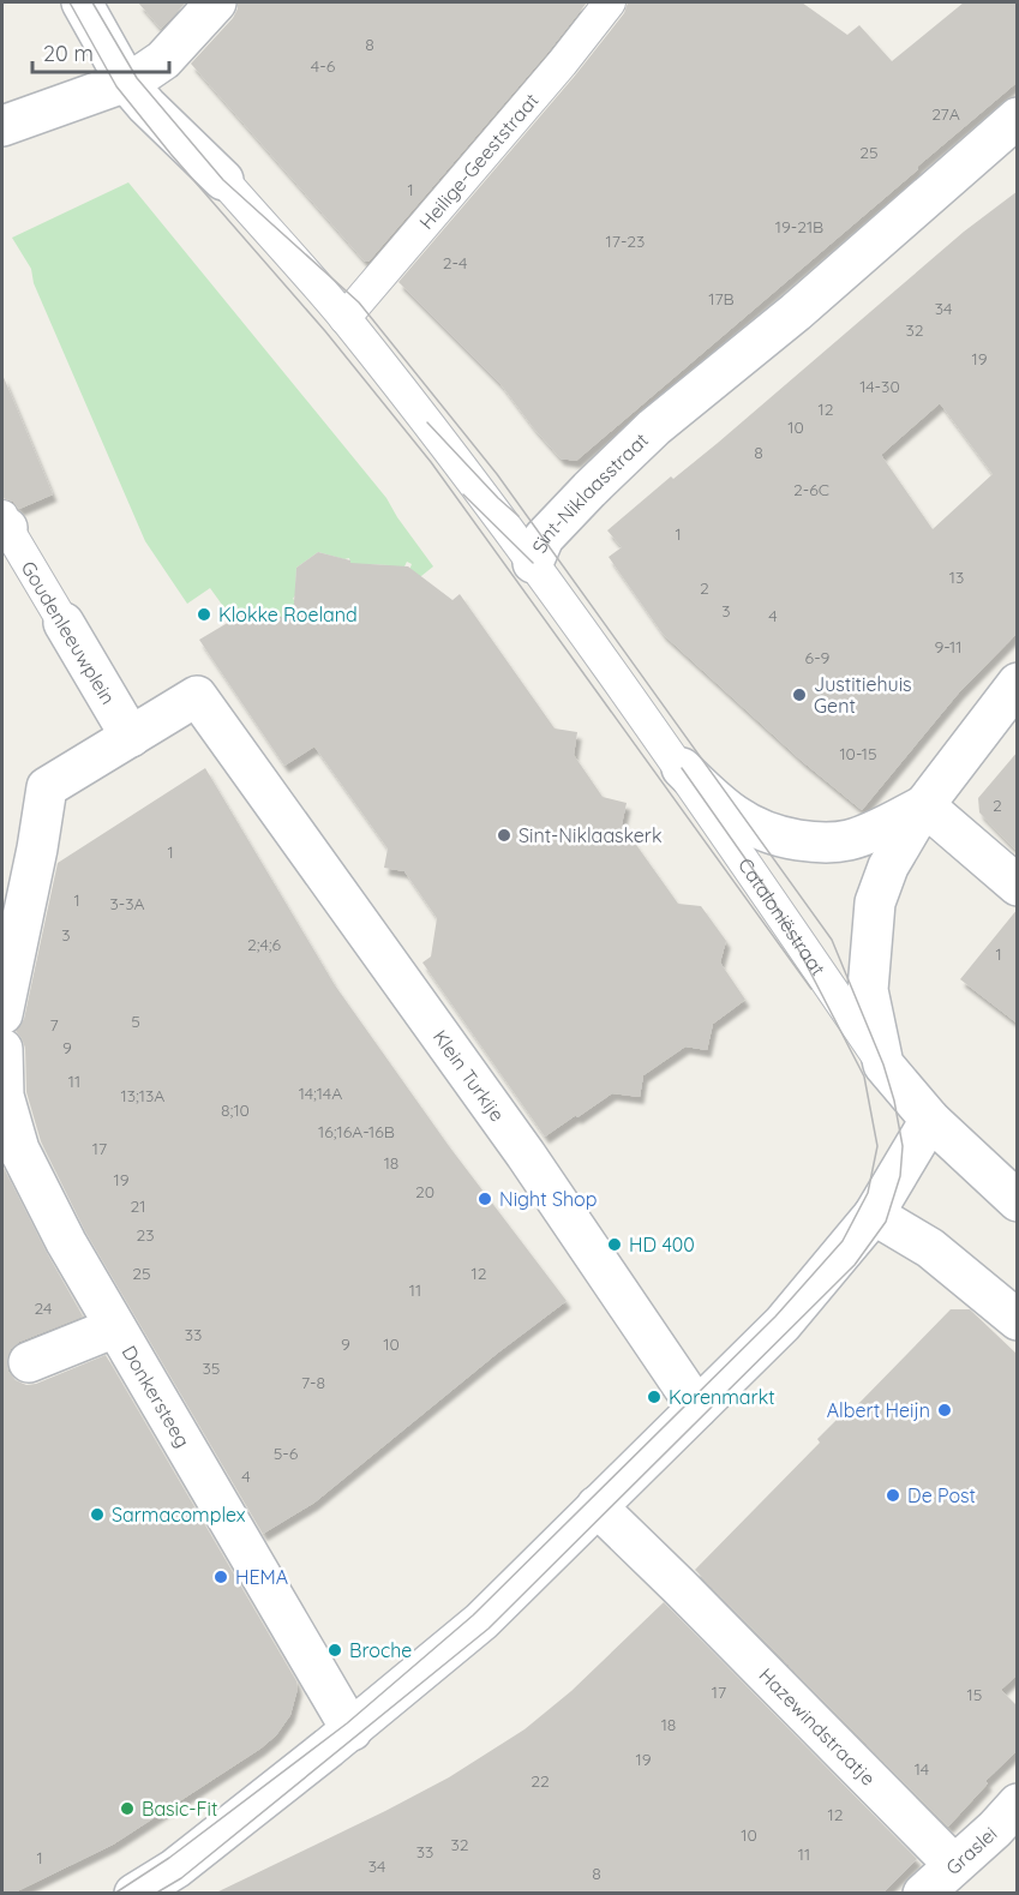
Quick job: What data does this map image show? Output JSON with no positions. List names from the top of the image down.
{
  "streets": {
    "street": [
      "Heilige-Geeststraat",
      "Sint-Niklaasstraat",
      "Goudenleeuwplein",
      "Cataloniëstraat",
      "Klein Turkije",
      "Donkersteeg",
      "Hazewindstraatje",
      "Graslei"
    ]
  },
  "crossings": [
    ["Heilige-Geeststraat", "Cataloniëstraat"],
    ["Sint-Niklaasstraat", "Cataloniëstraat"],
    ["Goudenleeuwplein", "Klein Turkije"],
    ["Hazewindstraatje", "Graslei"]
  ],
  "places": [
    "Klokke Roeland",
    "Justitiehuis Gent",
    "Sint-Niklaaskerk",
    "Night Shop",
    "HD 400",
    "Korenmarkt",
    "Albert Heijn",
    "De Post",
    "Sarmacomplex",
    "HEMA",
    "Broche",
    "Basic-Fit"
  ],
  "house_numbers": [
    "8",
    "4-6",
    "27A",
    "25",
    "1",
    "19-21B",
    "17-23",
    "2-4",
    "17B",
    "34",
    "32",
    "19",
    "14-30",
    "12",
    "10",
    "8",
    "2-6C",
    "1",
    "13",
    "2",
    "3",
    "4",
    "9-11",
    "6-9",
    "10-15",
    "2",
    "1",
    "1",
    "3-3A",
    "3",
    "2;4;6",
    "1",
    "5",
    "7",
    "9",
    "11",
    "14;14A",
    "13;13A",
    "8;10",
    "16;16A-16B",
    "17",
    "18",
    "19",
    "20",
    "21",
    "23",
    "25",
    "12",
    "11",
    "24",
    "33",
    "9",
    "10",
    "35",
    "7-8",
    "5-6",
    "4",
    "17",
    "15",
    "18",
    "19",
    "14",
    "22",
    "12",
    "10",
    "32",
    "33",
    "11",
    "1",
    "34",
    "8"
  ],
  "scale_bar": "20 m"
}
